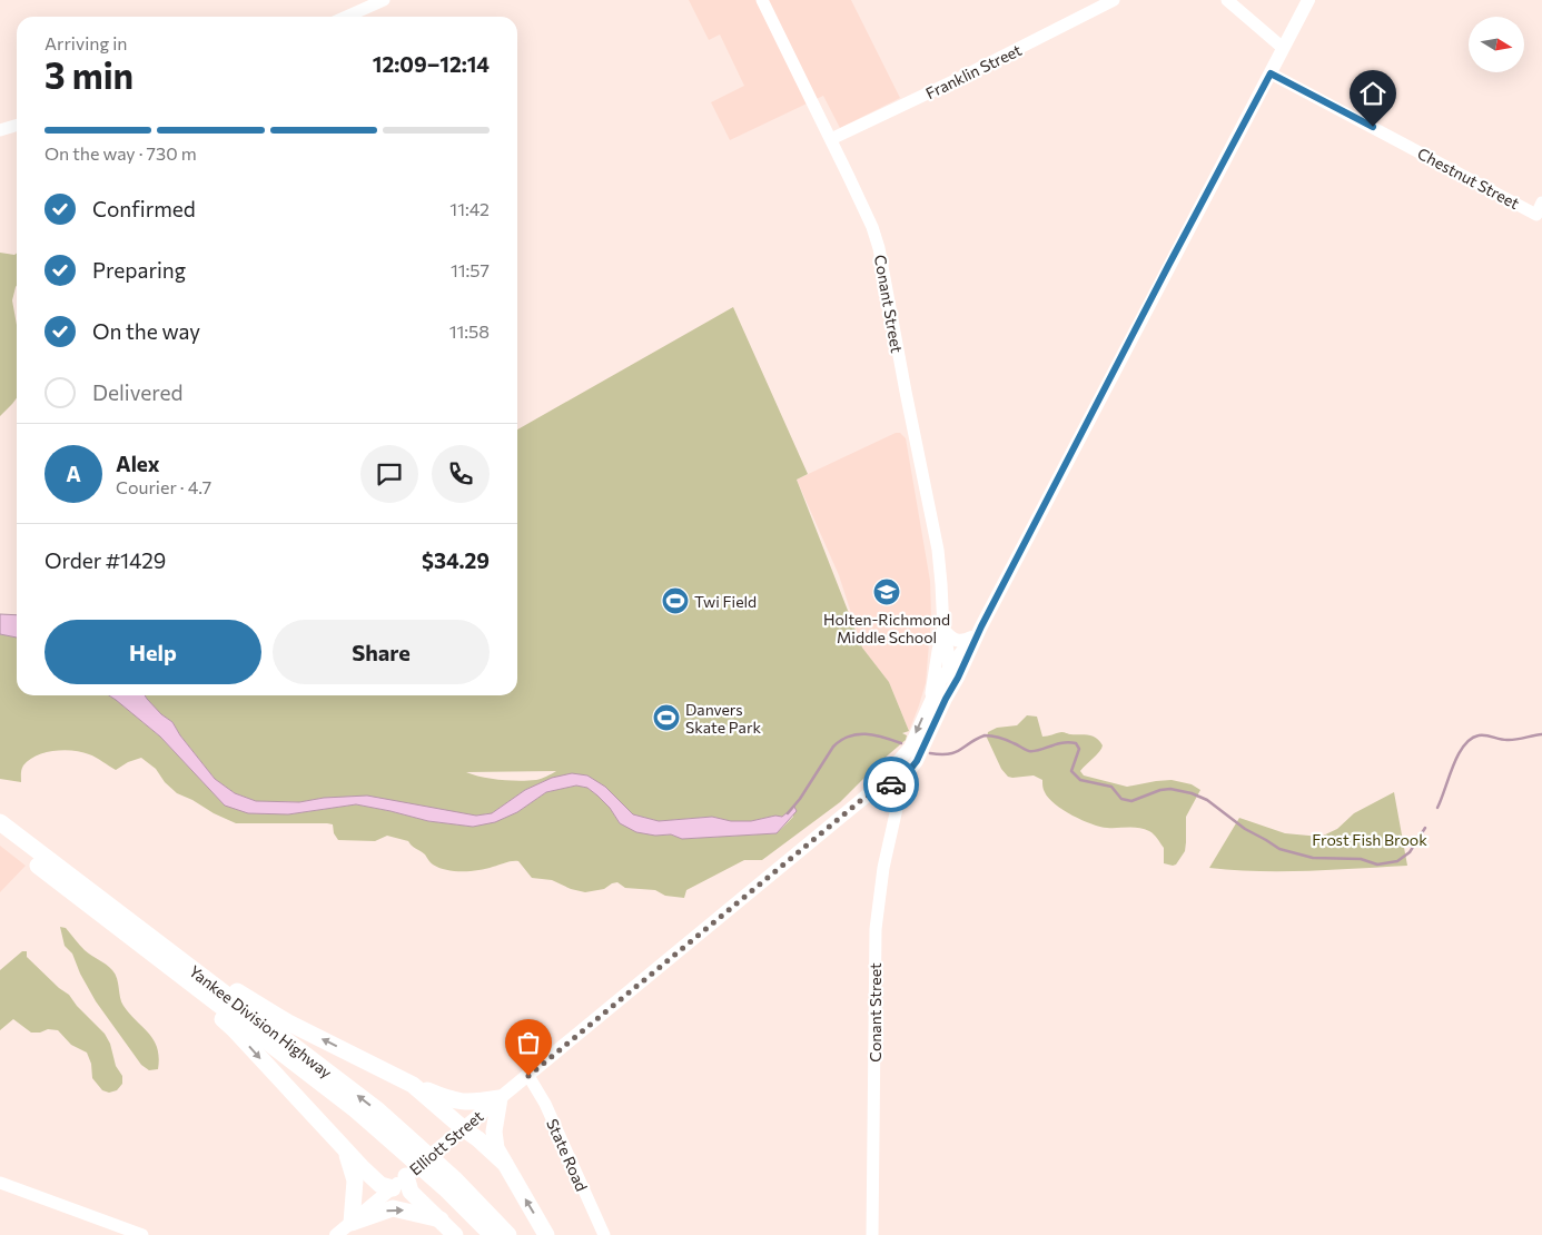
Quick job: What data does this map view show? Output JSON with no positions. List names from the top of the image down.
{
  "streets": {
    "highway": ["Yankee Division Highway"],
    "main road": [
      "Franklin Street",
      "Chestnut Street",
      "Conant Street",
      "Elliott Street",
      "State Road"
    ]
  },
  "crossings": [
    ["Franklin Street", "Conant Street"],
    ["Conant Street", "Elliott Street"],
    ["Elliott Street", "State Road"]
  ],
  "parks": ["Frost Fish Brook"],
  "places": {
    "school or university": ["Holten-Richmond Middle School"],
    "sports": ["Twi Field", "Danvers Skate Park"]
  },
  "north": "right",
  "page": {
    "heading": ["3 min", "Arriving in", "12:09–12:14"],
    "panel": [
      "Alex",
      "Courier · 4.7",
      "Order #1429",
      "$34.29"
    ],
    "bar": "On the way · 730 m",
    "list": [
      ["Confirmed", "11:42"],
      ["Preparing", "11:57"],
      ["On the way", "11:58"],
      "Delivered"
    ],
    "round": "A",
    "buttons": ["Help", "Share"]
  }
}
